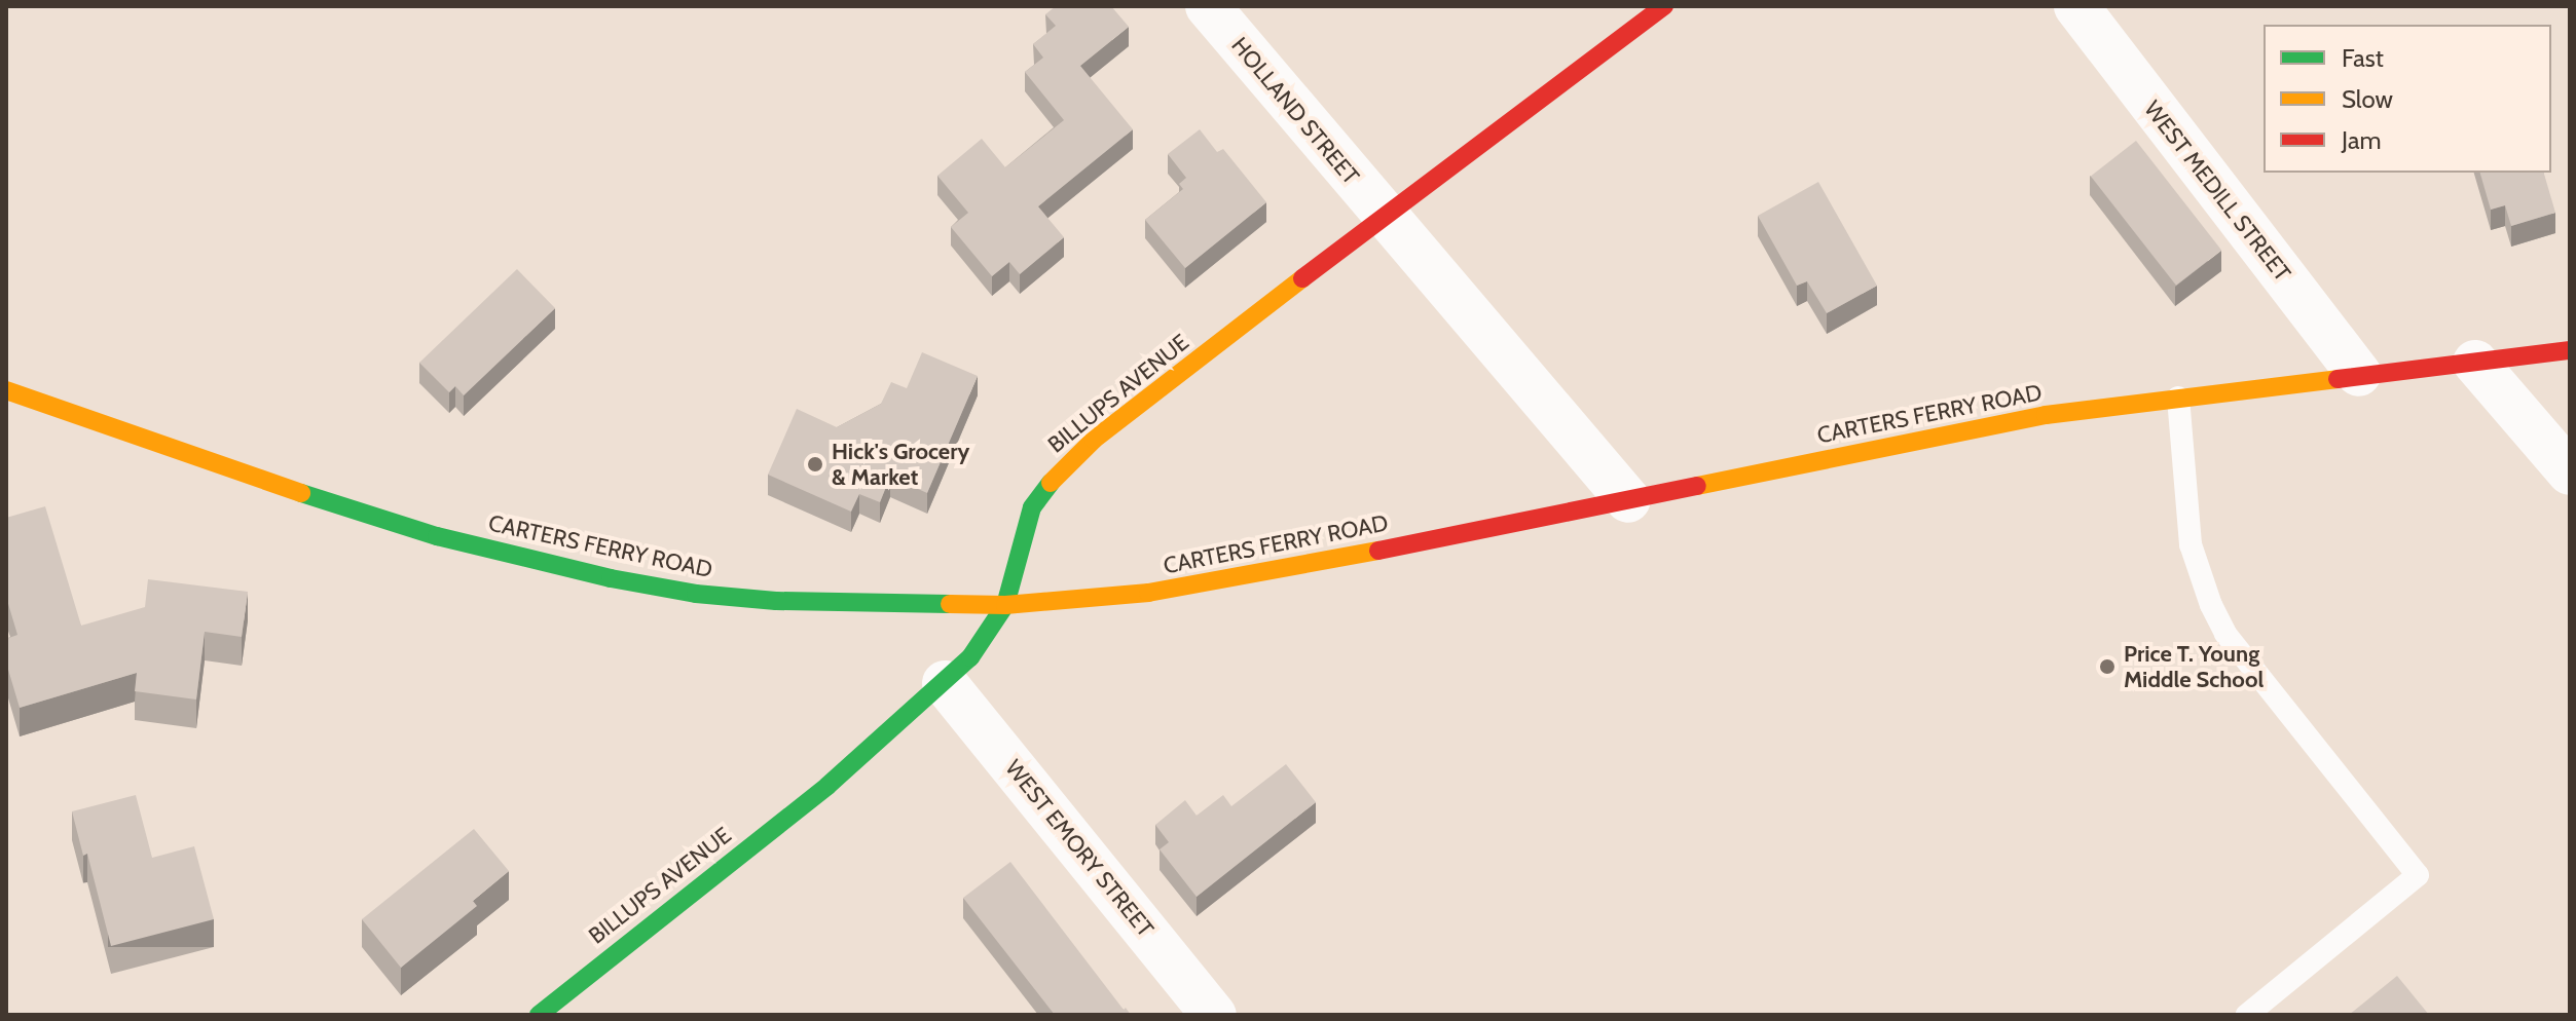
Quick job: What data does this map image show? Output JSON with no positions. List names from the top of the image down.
{
  "streets": {
    "street": [
      "HOLLAND STREET",
      "WEST MEDILL STREET",
      "BILLUPS AVENUE",
      "CARTERS FERRY ROAD",
      "WEST EMORY STREET"
    ]
  },
  "crossings": [
    ["HOLLAND STREET", "BILLUPS AVENUE"],
    ["HOLLAND STREET", "CARTERS FERRY ROAD"],
    ["WEST MEDILL STREET", "CARTERS FERRY ROAD"],
    ["BILLUPS AVENUE", "CARTERS FERRY ROAD"],
    ["BILLUPS AVENUE", "WEST EMORY STREET"]
  ],
  "places": ["Hick's Grocery & Market", "Price T. Young Middle School"],
  "legend": ["Fast", "Slow", "Jam"]
}
